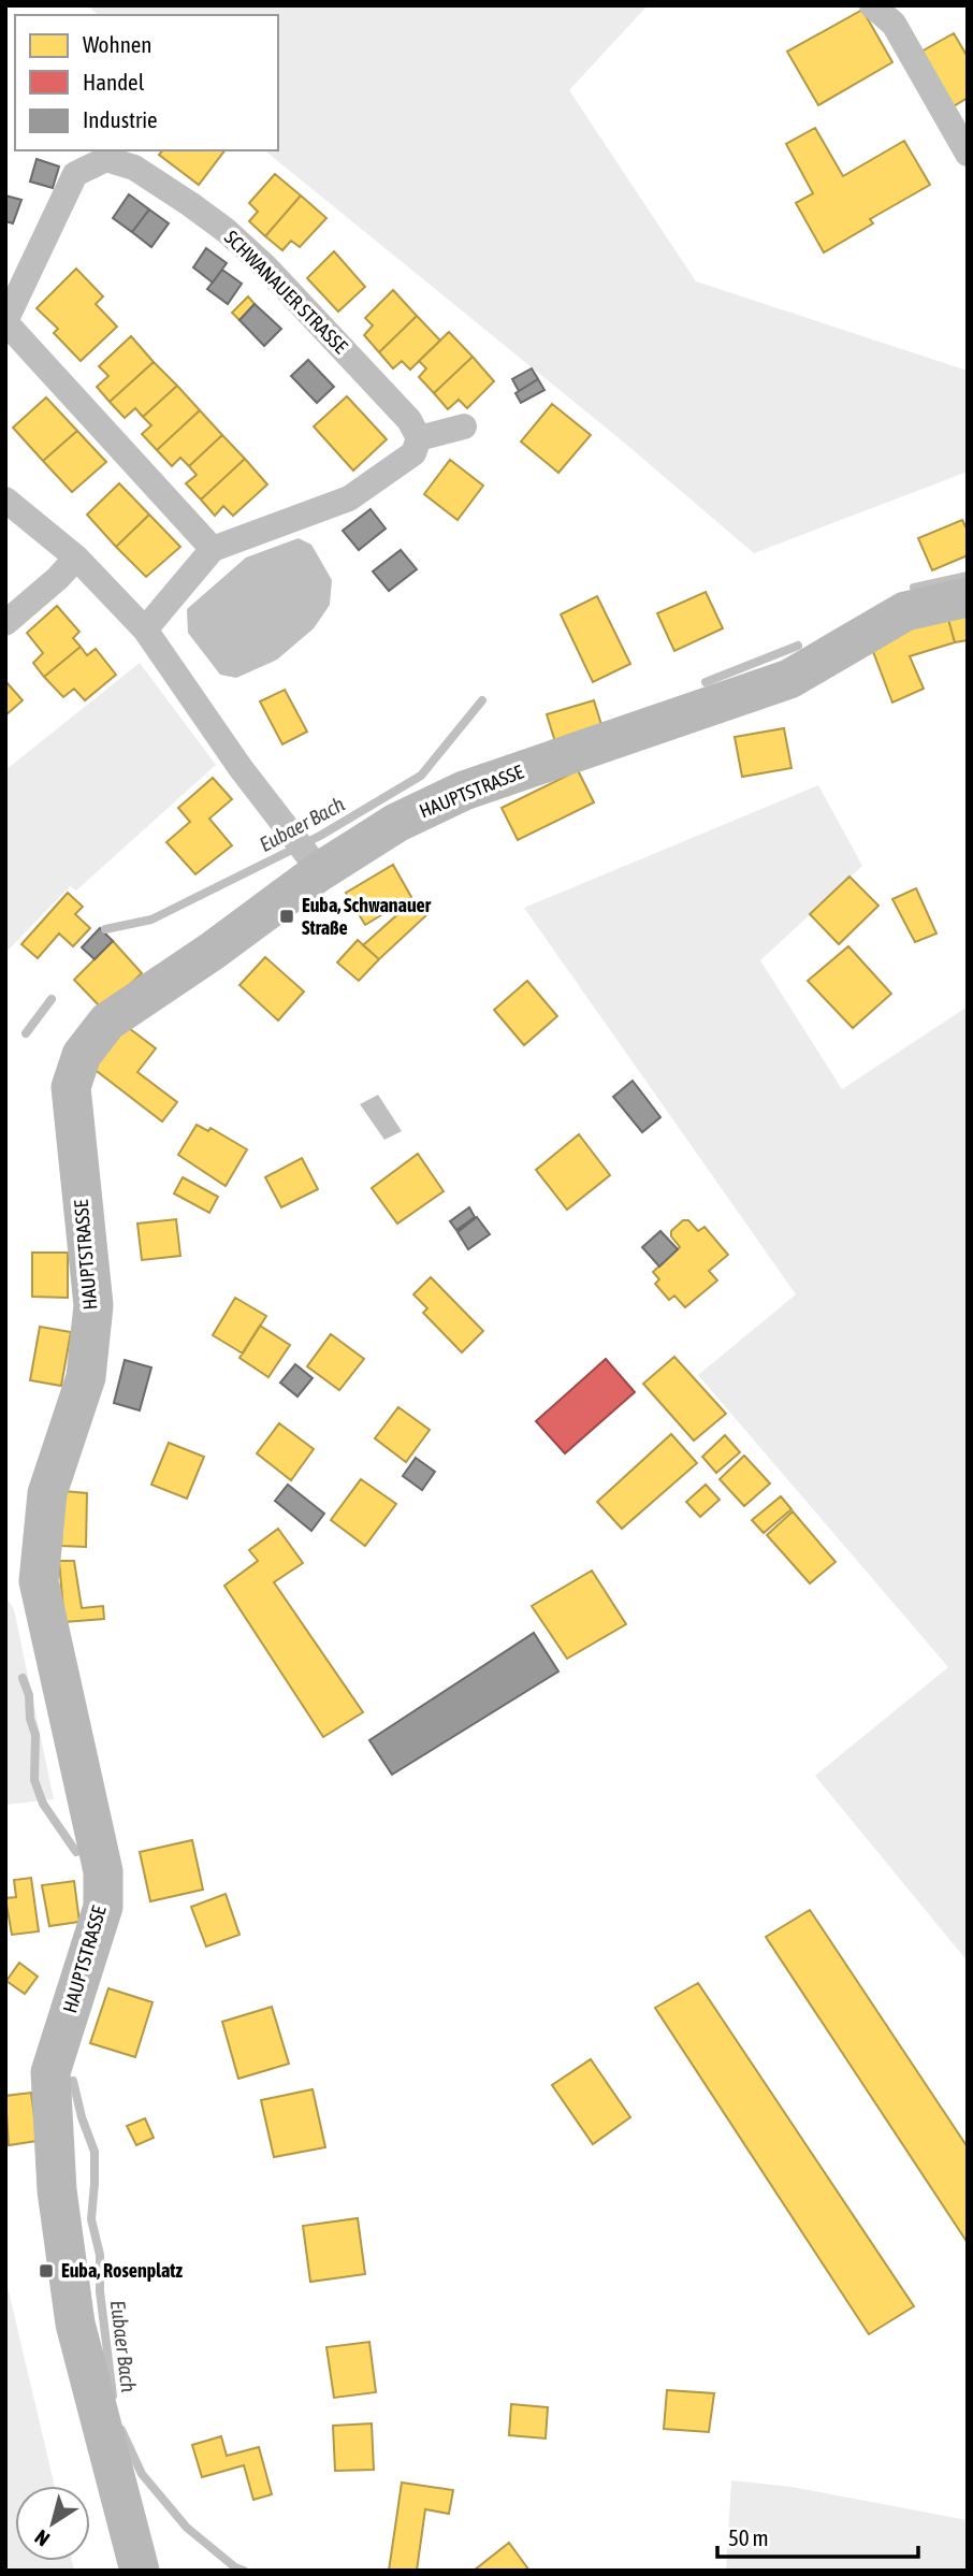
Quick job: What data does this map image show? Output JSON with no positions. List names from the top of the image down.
{
  "streets": {
    "street": ["SCHWANAUER STRASSE", "HAUPTSTRASSE"]
  },
  "water": ["Eubaer Bach"],
  "places": {
    "transit": ["Euba, Schwanauer Straße", "Euba, Rosenplatz"]
  },
  "legend": ["Wohnen", "Handel", "Industrie"],
  "scale_bar": "50 m",
  "north": "bottom left"
}
